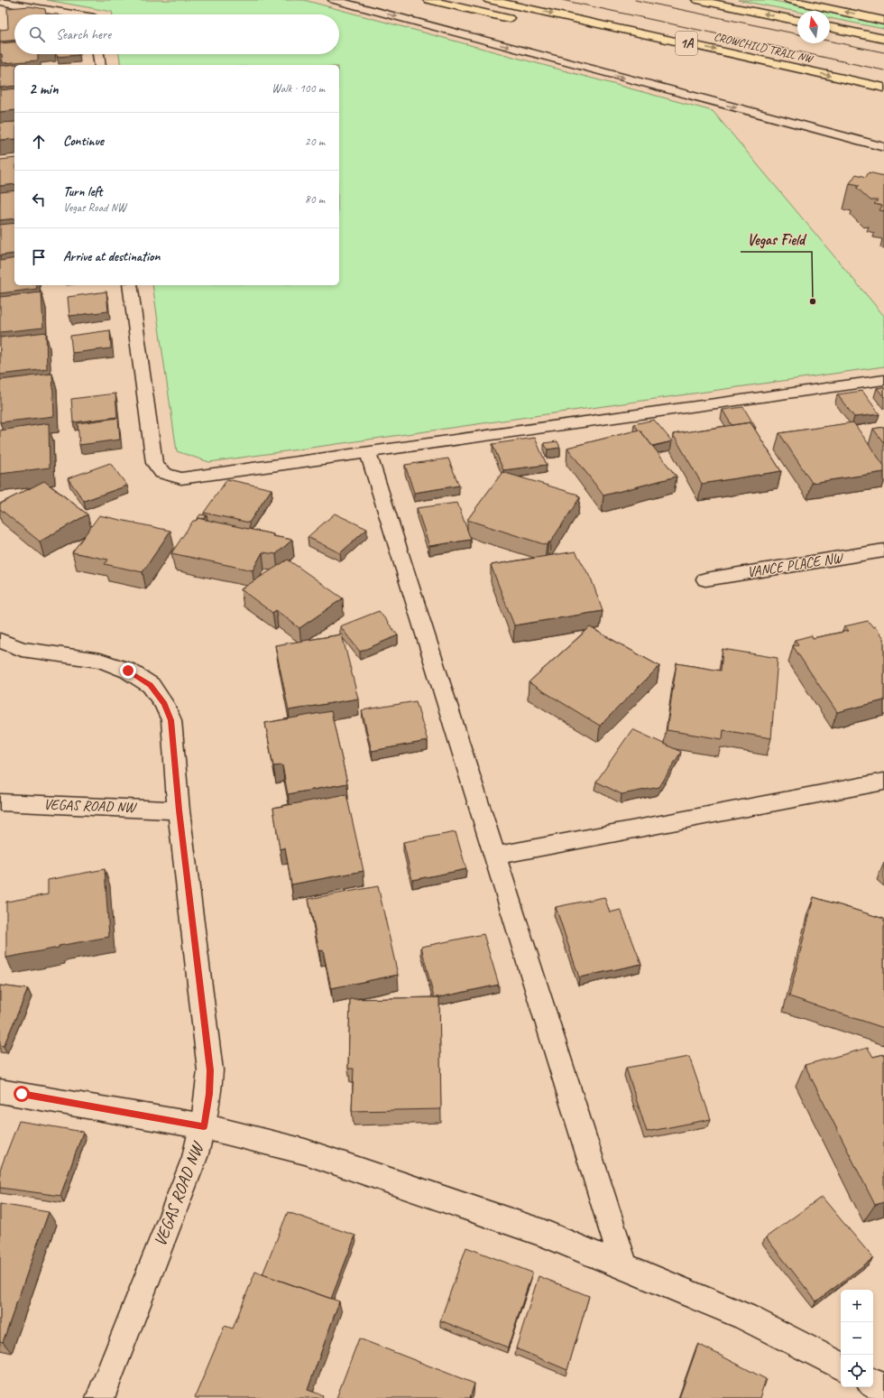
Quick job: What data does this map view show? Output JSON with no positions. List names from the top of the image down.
{
  "streets": {
    "highway": ["1A", "CROWCHILD TRAIL NW"],
    "street": ["VANCE PLACE NW", "VEGAS ROAD NW"]
  },
  "places": ["Vegas Field"],
  "north": "top",
  "page": {
    "search": "Search here",
    "heading": ["2 min", "Walk · 100 m"],
    "list": [
      ["Continue", "20 m"],
      ["Turn left", "Vegas Road NW", "80 m"],
      "Arrive at destination"
    ],
    "map_buttons": ["+", "−"]
  }
}
